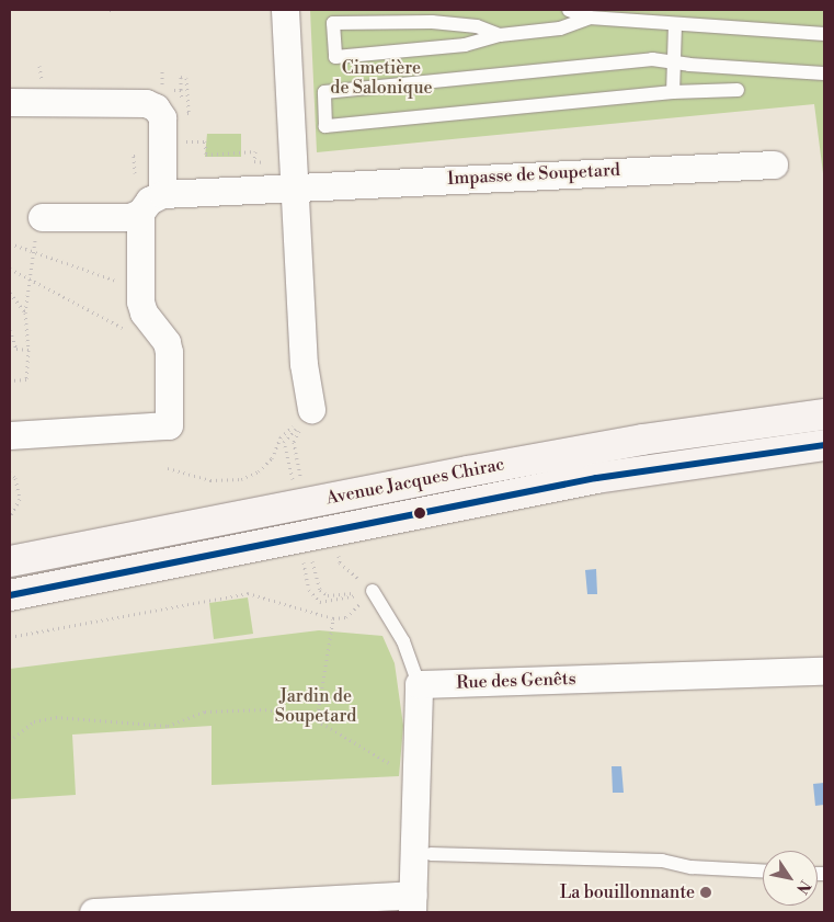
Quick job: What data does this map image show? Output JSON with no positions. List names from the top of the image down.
{
  "streets": {
    "main road": ["Avenue Jacques Chirac"],
    "street": ["Impasse de Soupetard", "Rue des Genêts"]
  },
  "parks": ["Cimetière de Salonique", "Jardin de Soupetard"],
  "places": ["La bouillonnante"],
  "north": "bottom right"
}
